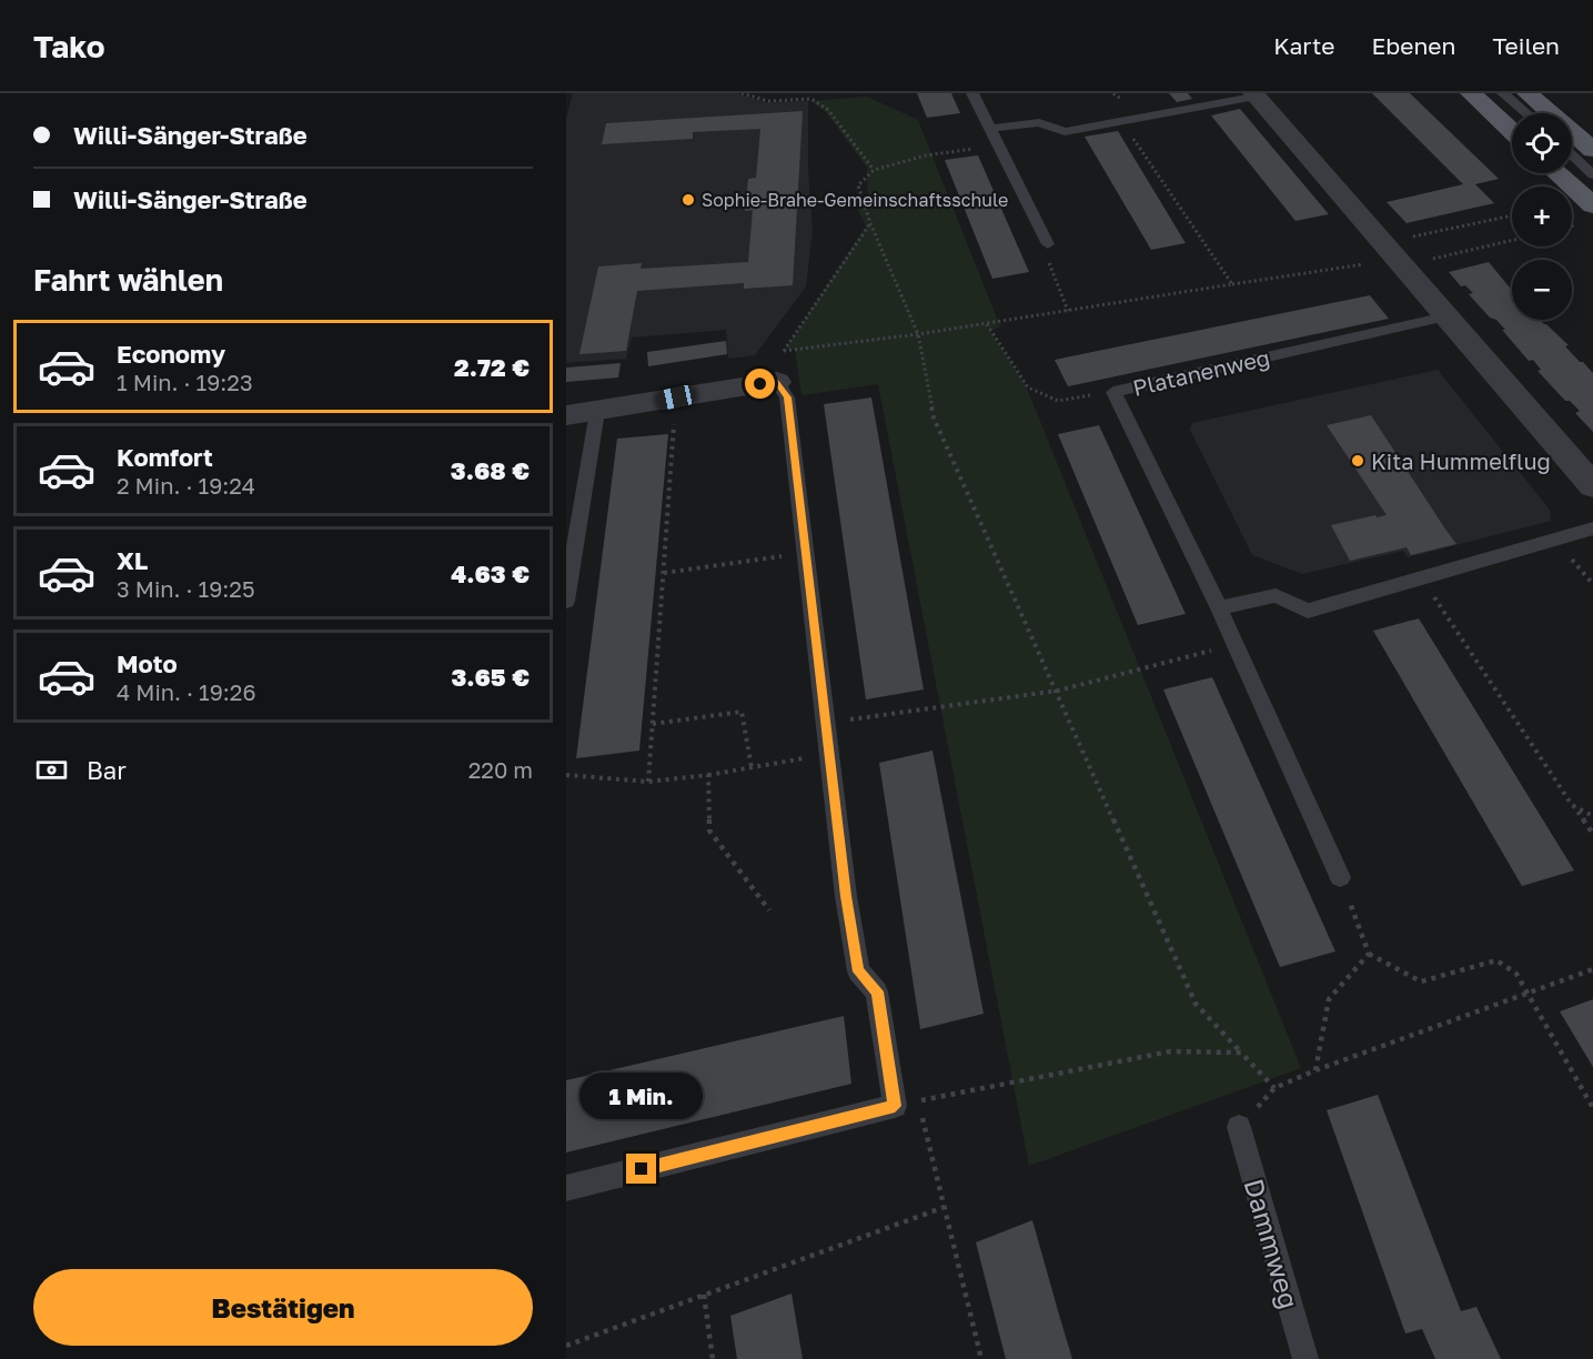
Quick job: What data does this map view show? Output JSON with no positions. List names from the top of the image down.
{
  "streets": {
    "lane": ["Platanenweg", "Dammweg"]
  },
  "places": ["Sophie-Brahe-Gemeinschaftsschule", "Kita Hummelflug"],
  "page": {
    "header": "Tako",
    "nav": ["Karte", "Ebenen", "Teilen"],
    "banner": ["Willi-Sänger-Straße", "Willi-Sänger-Straße"],
    "map_buttons": ["+", "−"],
    "heading": "Fahrt wählen",
    "list": [
      {
        "name": "Economy",
        "note": "1 Min. · 19:23",
        "value": "2.72 €"
      },
      {
        "name": "Komfort",
        "note": "2 Min. · 19:24",
        "value": "3.68 €"
      },
      {
        "name": "XL",
        "note": "3 Min. · 19:25",
        "value": "4.63 €"
      },
      {
        "name": "Moto",
        "note": "4 Min. · 19:26",
        "value": "3.65 €"
      }
    ],
    "pay": ["Bar", "220 m"],
    "bubble": "1 Min.",
    "buttons": "Bestätigen"
  }
}
